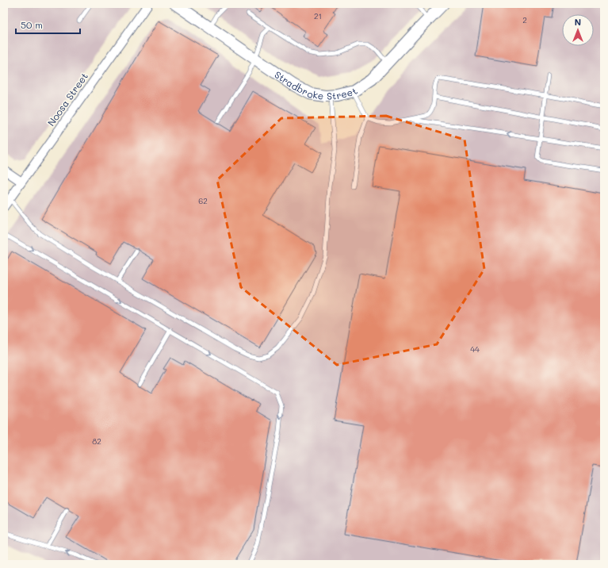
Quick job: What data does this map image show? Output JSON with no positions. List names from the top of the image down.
{
  "streets": {
    "street": ["Stradbroke Street", "Noosa Street"]
  },
  "house_numbers": [
    "21",
    "2",
    "62",
    "44",
    "82"
  ],
  "scale_bar": "50 m",
  "north": "top"
}
